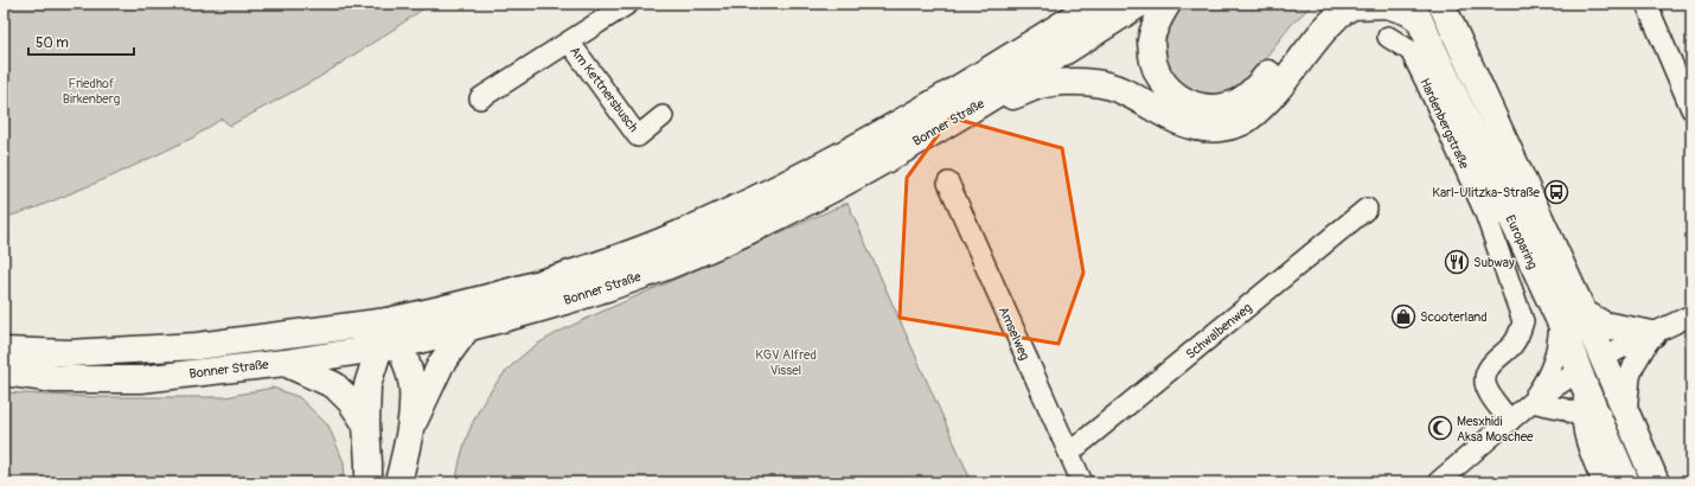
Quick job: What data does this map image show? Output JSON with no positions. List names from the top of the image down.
{
  "streets": {
    "main road": ["Bonner Straße", "Europaring"],
    "street": [
      "Am Kettnersbusch",
      "Hardenbergstraße",
      "Schwalbenweg",
      "Amselweg"
    ]
  },
  "crossings": [
    ["Schwalbenweg", "Amselweg"]
  ],
  "parks": ["Friedhof Birkenberg", "KGV Alfred Vissel"],
  "places": {
    "bus stop": ["Karl-Ulitzka-Straße"],
    "restaurant": ["Subway"],
    "shop": ["Scooterland"],
    "mosque": ["Mesxhidi Aksa Moschee"]
  },
  "scale_bar": "50 m"
}
